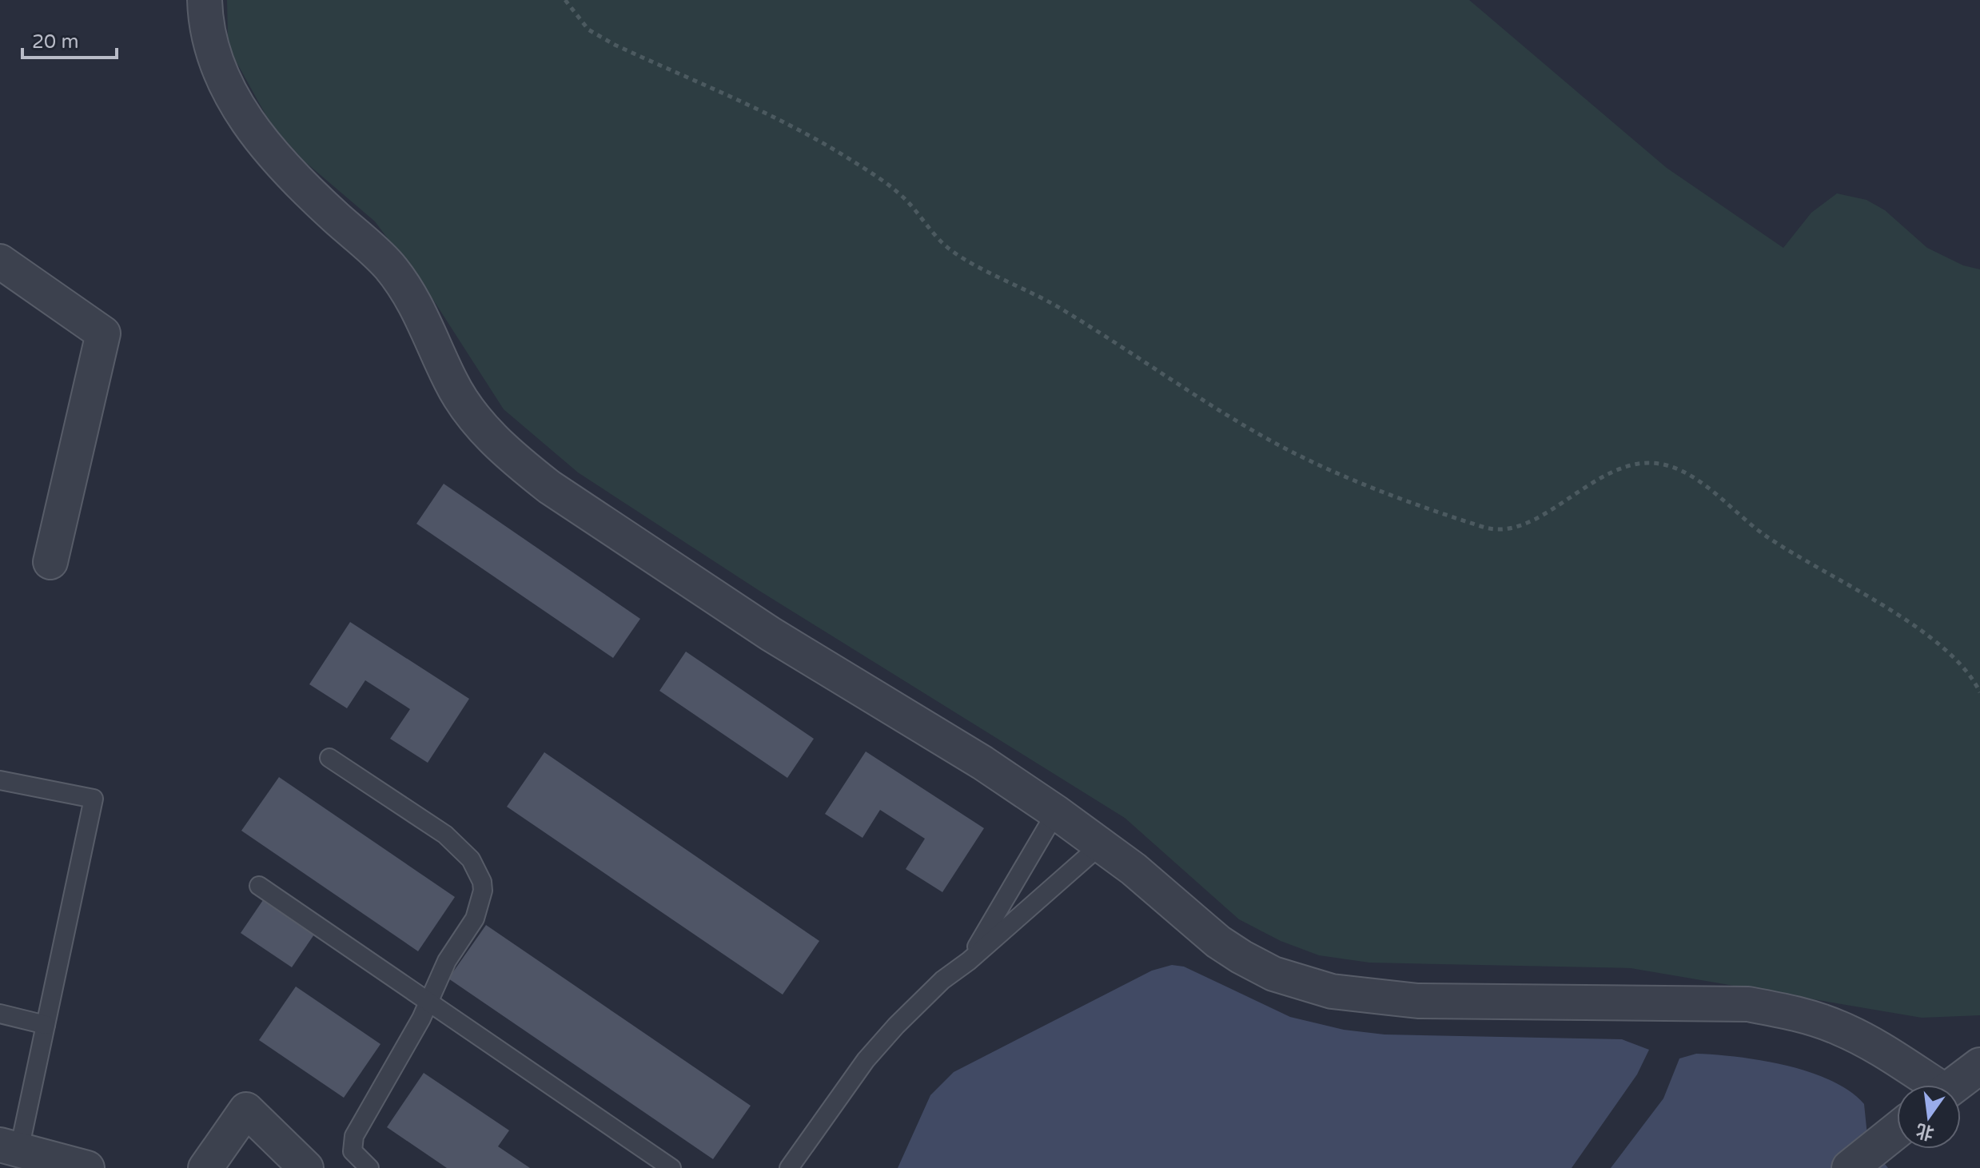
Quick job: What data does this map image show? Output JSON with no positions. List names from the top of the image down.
{
  "scale_bar": "20 m",
  "north": "bottom"
}
